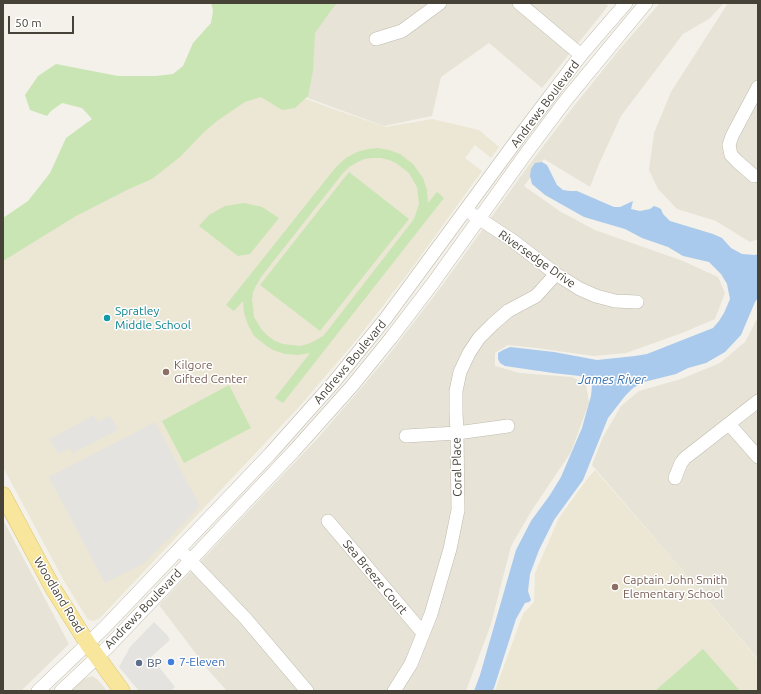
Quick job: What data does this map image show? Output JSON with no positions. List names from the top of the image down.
{
  "streets": {
    "main road": ["Woodland Road"],
    "street": [
      "Andrews Boulevard",
      "Riversedge Drive",
      "Coral Place",
      "Sea Breeze Court"
    ]
  },
  "crossings": [
    ["Andrews Boulevard", "Riversedge Drive"],
    ["Andrews Boulevard", "Woodland Road"],
    ["Riversedge Drive", "Coral Place"],
    ["Coral Place", "Sea Breeze Court"]
  ],
  "water": ["James River"],
  "places": [
    "Spratley Middle School",
    "Kilgore Gifted Center",
    "Captain John Smith Elementary School",
    "7-Eleven",
    "BP"
  ],
  "scale_bar": "50 m"
}
